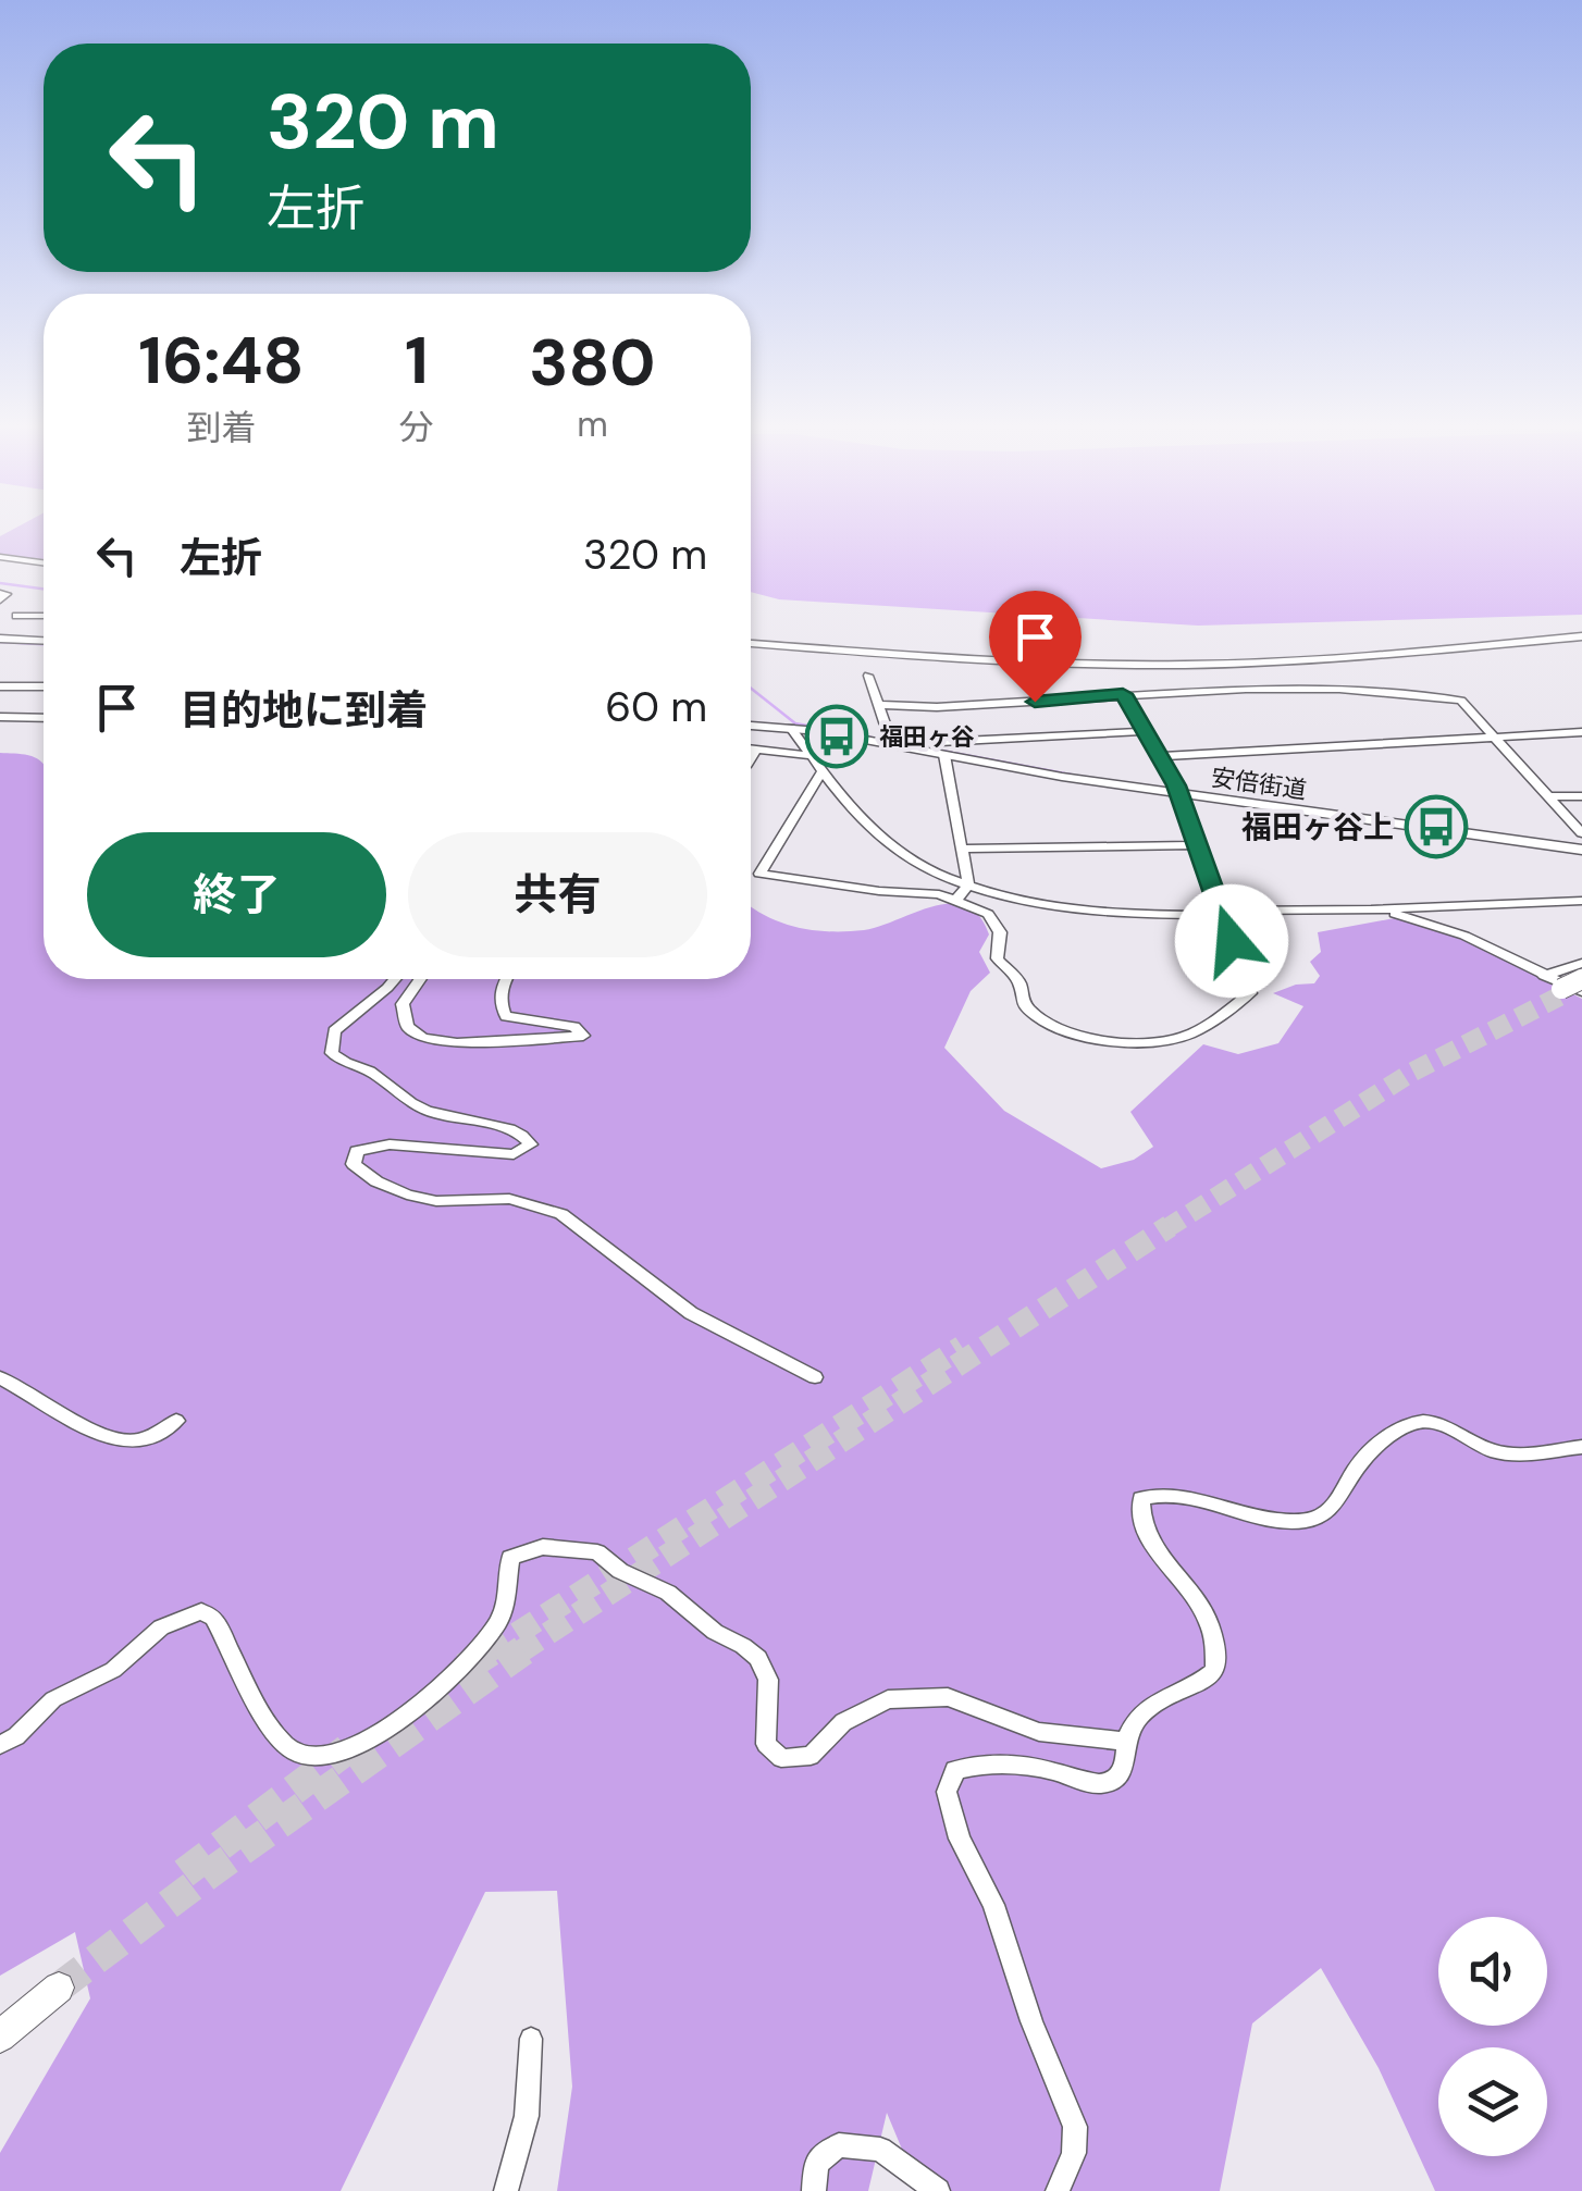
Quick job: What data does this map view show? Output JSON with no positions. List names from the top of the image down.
{
  "streets": {
    "main road": ["安倍街道"]
  },
  "places": {
    "bus stop": ["福田ヶ谷", "福田ヶ谷上"]
  },
  "page": {
    "turn": ["320 m", "左折"],
    "eta": [
      "16:48",
      "到着",
      "1",
      "分",
      "380",
      "m"
    ],
    "list": [
      {
        "name": "左折",
        "value": "320 m"
      },
      {
        "name": "目的地に到着",
        "value": "60 m"
      }
    ],
    "buttons": ["終了", "共有"]
  }
}
